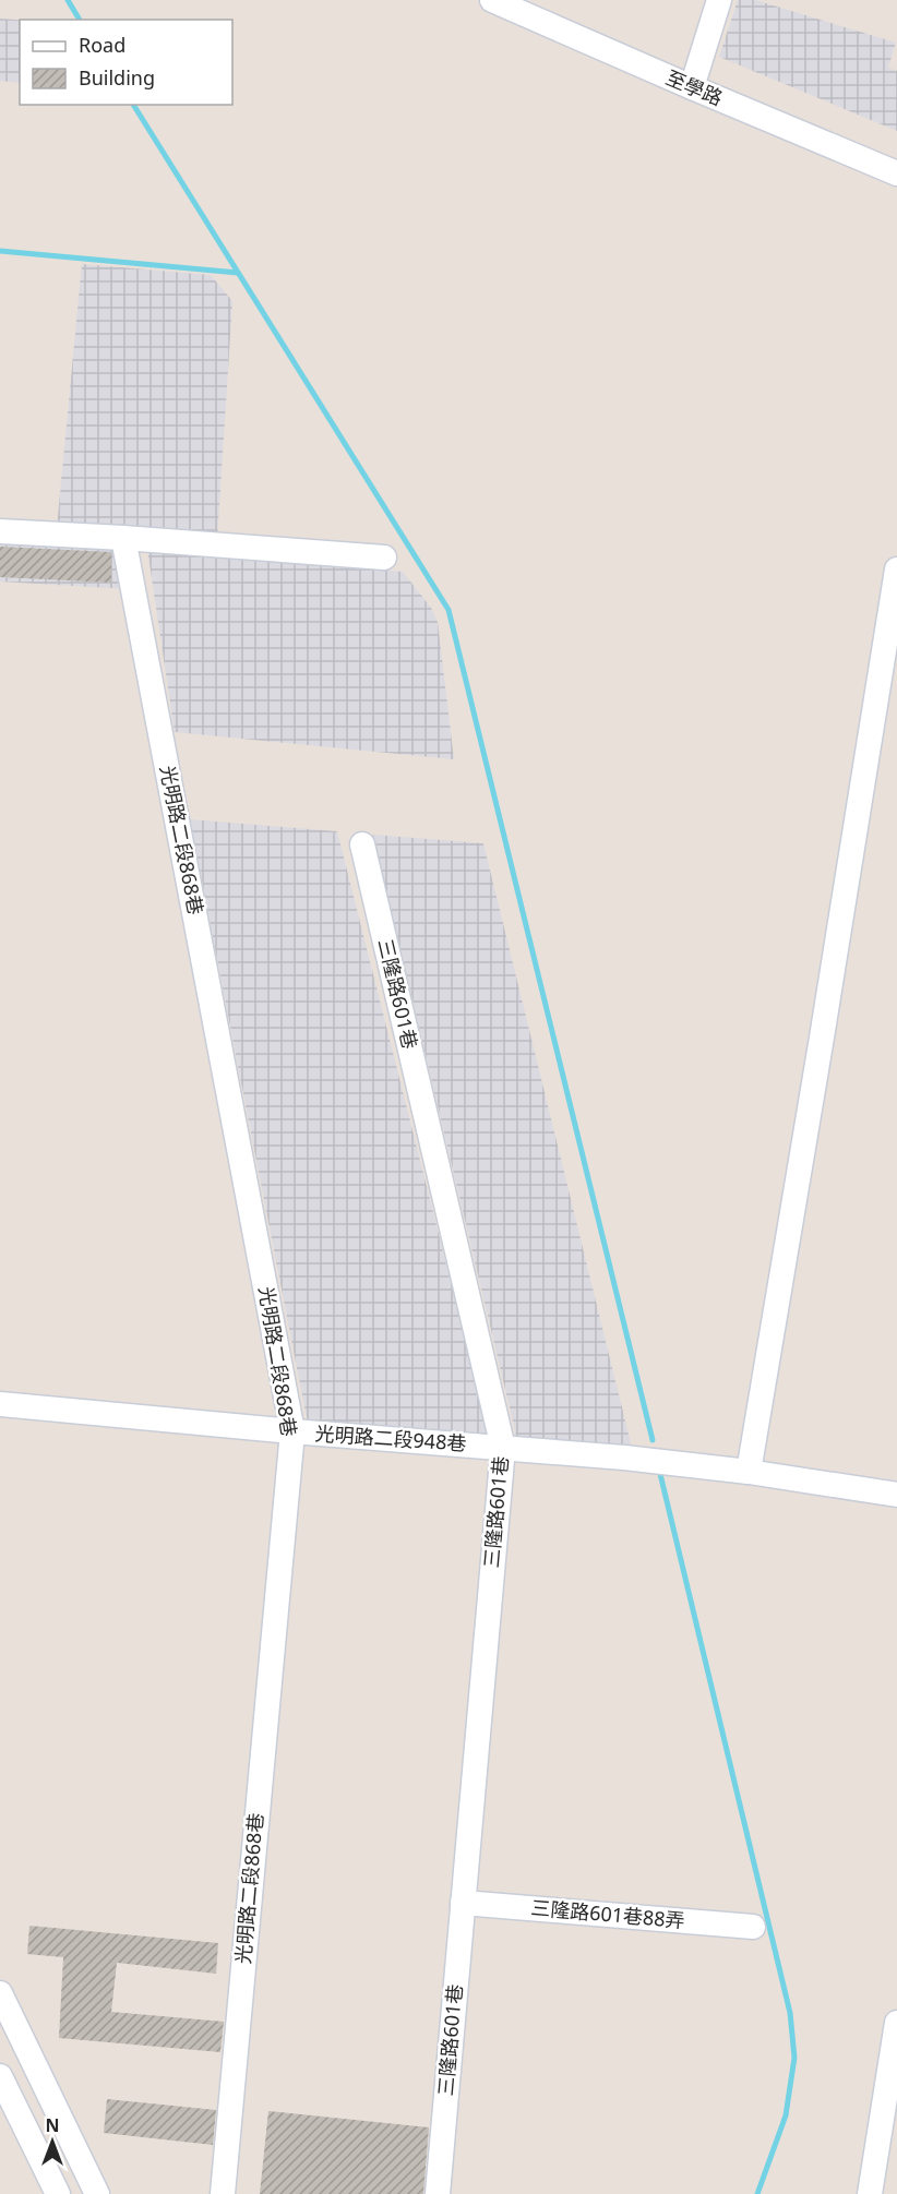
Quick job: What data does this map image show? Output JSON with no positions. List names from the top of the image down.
{
  "streets": {
    "street": [
      "至學路",
      "光明路二段868巷",
      "三隆路601巷",
      "光明路二段948巷",
      "三隆路601巷88弄"
    ]
  },
  "crossings": [
    ["光明路二段868巷", "光明路二段948巷"],
    ["三隆路601巷", "光明路二段948巷"],
    ["三隆路601巷", "三隆路601巷88弄"]
  ],
  "legend": ["Road", "Building"],
  "north": "top"
}
